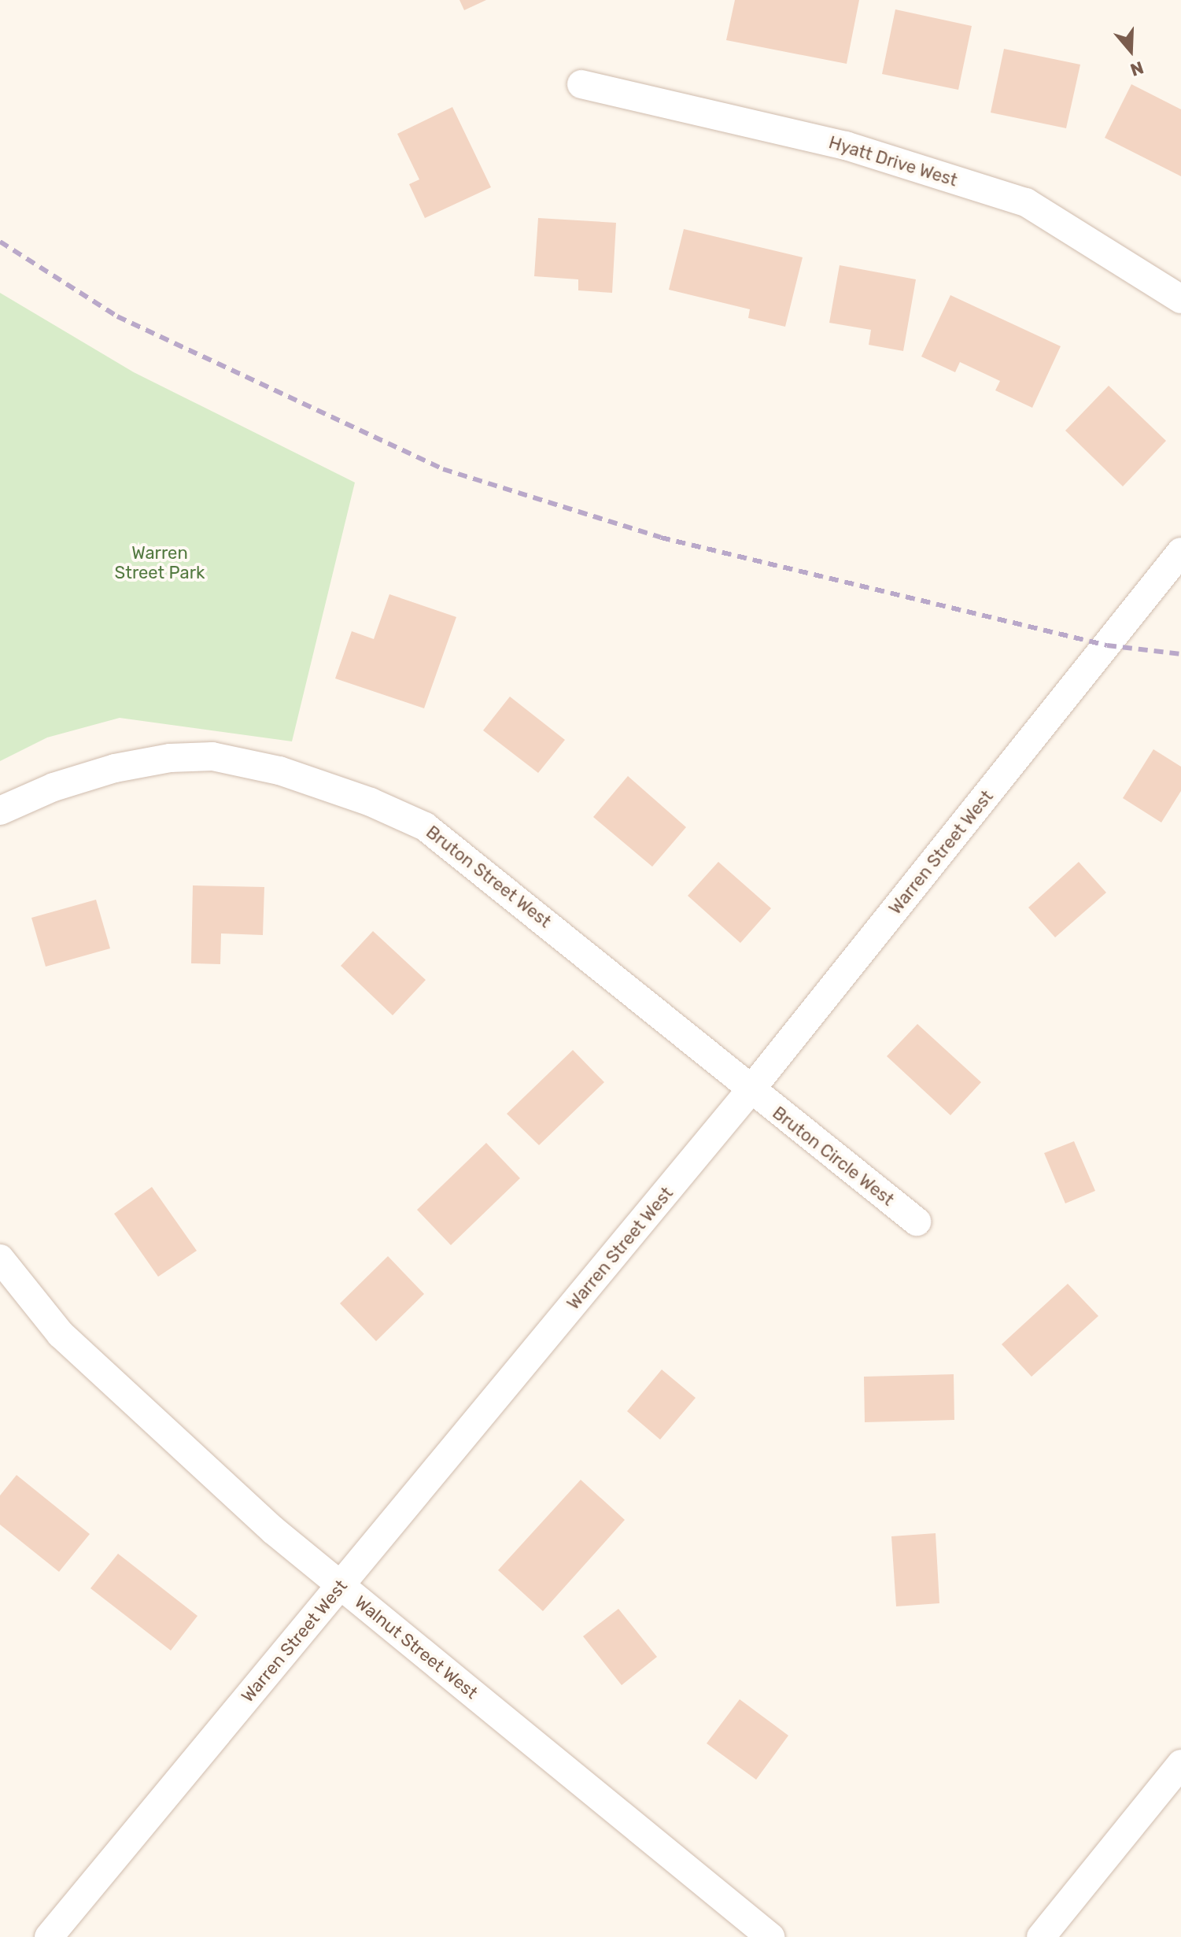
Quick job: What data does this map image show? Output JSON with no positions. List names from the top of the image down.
{
  "streets": {
    "street": [
      "Hyatt Drive West",
      "Warren Street West",
      "Bruton Street West",
      "Bruton Circle West",
      "Walnut Street West"
    ]
  },
  "crossings": [
    ["Warren Street West", "Bruton Street West"],
    ["Warren Street West", "Bruton Circle West"],
    ["Warren Street West", "Walnut Street West"],
    ["Bruton Street West", "Bruton Circle West"]
  ],
  "parks": ["Warren Street Park"],
  "north": "bottom"
}
